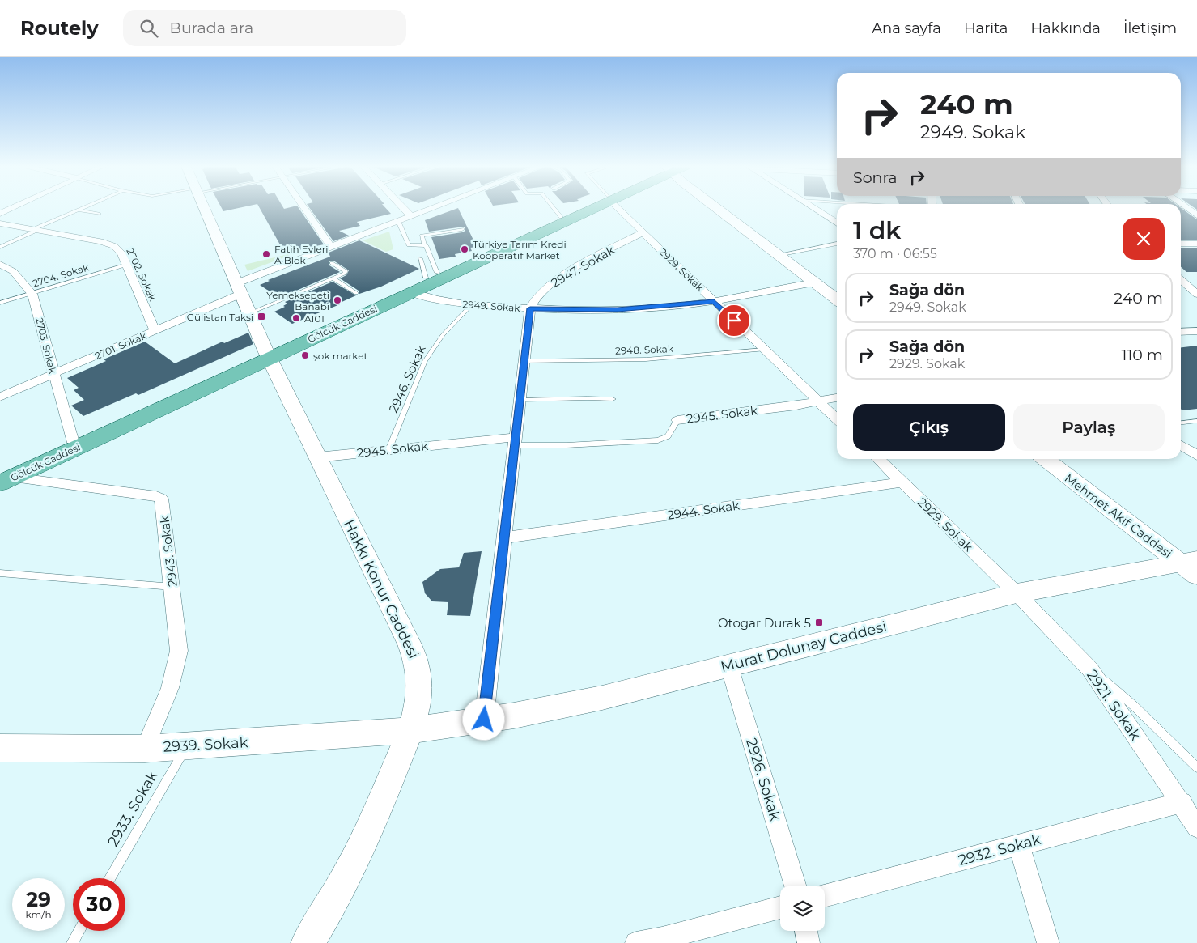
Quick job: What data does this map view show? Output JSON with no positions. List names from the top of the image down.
{
  "streets": {
    "main road": ["Gölcük Caddesi"],
    "street": [
      "2947. Sokak",
      "2929. Sokak",
      "2702. Sokak",
      "2949. Sokak",
      "2703. Sokak",
      "2701. Sokak",
      "2945. Sokak",
      "2944. Sokak",
      "Mehmet Akif Caddesi",
      "2943. Sokak",
      "Hakkı Konur Caddesi",
      "Murat Dolunay Caddesi",
      "2921. Sokak",
      "2939. Sokak",
      "2926. Sokak",
      "2932. Sokak"
    ],
    "lane": [
      "2704. Sokak",
      "2948. Sokak",
      "2946. Sokak",
      "2933. Sokak"
    ]
  },
  "crossings": [
    ["2947. Sokak", "2929. Sokak"],
    ["2947. Sokak", "2949. Sokak"],
    ["2929. Sokak", "2949. Sokak"],
    ["2929. Sokak", "2948. Sokak"],
    ["2929. Sokak", "2945. Sokak"],
    ["2929. Sokak", "2944. Sokak"],
    ["2929. Sokak", "Murat Dolunay Caddesi"],
    ["2929. Sokak", "2921. Sokak"],
    ["2702. Sokak", "2704. Sokak"],
    ["2702. Sokak", "2701. Sokak"],
    ["2704. Sokak", "2703. Sokak"],
    ["2949. Sokak", "Gölcük Caddesi"],
    ["2949. Sokak", "2946. Sokak"],
    ["Gölcük Caddesi", "2703. Sokak"],
    ["Gölcük Caddesi", "2943. Sokak"],
    ["Gölcük Caddesi", "Hakkı Konur Caddesi"],
    ["2703. Sokak", "2701. Sokak"],
    ["2701. Sokak", "Hakkı Konur Caddesi"],
    ["2946. Sokak", "2945. Sokak"],
    ["2945. Sokak", "Hakkı Konur Caddesi"],
    ["Mehmet Akif Caddesi", "Murat Dolunay Caddesi"],
    ["2943. Sokak", "2939. Sokak"],
    ["Hakkı Konur Caddesi", "Murat Dolunay Caddesi"],
    ["Hakkı Konur Caddesi", "2939. Sokak"],
    ["Murat Dolunay Caddesi", "2921. Sokak"],
    ["Murat Dolunay Caddesi", "2939. Sokak"],
    ["Murat Dolunay Caddesi", "2926. Sokak"],
    ["2921. Sokak", "2932. Sokak"],
    ["2939. Sokak", "2933. Sokak"]
  ],
  "places": {
    "other": [
      "Türkiye Tarım Kredi Kooperatif Market",
      "Fatih Evleri A Blok",
      "Yemeksepeti Banabi",
      "A101",
      "şok market"
    ],
    "transit": ["Gülistan Taksi", "Otogar Durak 5"]
  },
  "page": {
    "header": "Routely",
    "search": "Burada ara",
    "nav": [
      "Ana sayfa",
      "Harita",
      "Hakkında",
      "İletişim"
    ],
    "turn": ["240 m", "2949. Sokak"],
    "then": "Sonra",
    "heading": ["1 dk", "370 m · 06:55"],
    "list": [
      {
        "name": "Sağa dön",
        "note": "2949. Sokak",
        "value": "240 m"
      },
      {
        "name": "Sağa dön",
        "note": "2929. Sokak",
        "value": "110 m"
      }
    ],
    "buttons": ["Çıkış", "Paylaş"],
    "speed": "29 km/h",
    "limit": "30"
  }
}
